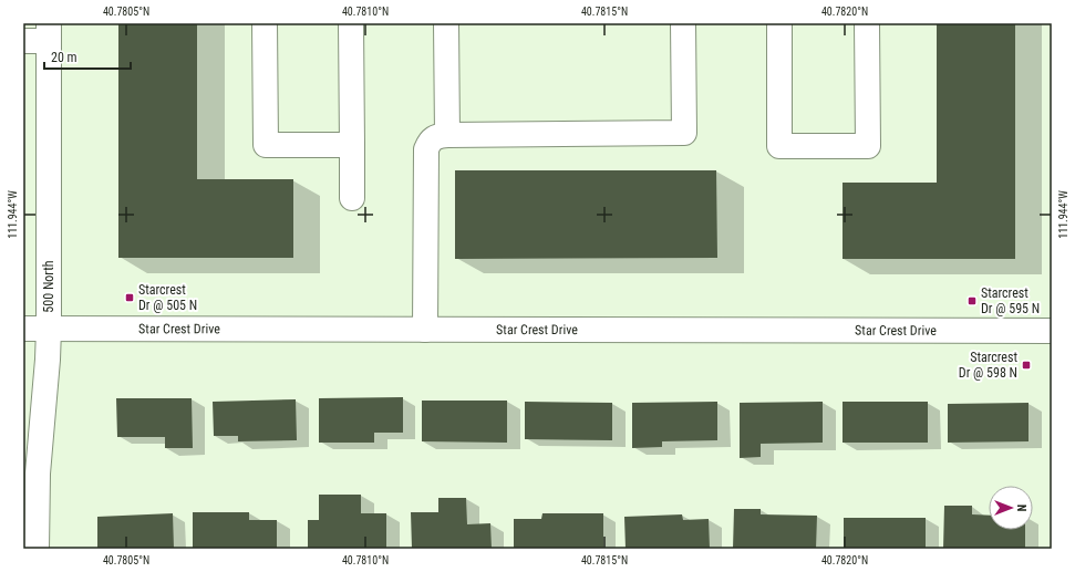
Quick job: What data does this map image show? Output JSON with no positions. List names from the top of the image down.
{
  "streets": {
    "street": ["500 North", "Star Crest Drive"]
  },
  "crossings": [
    ["500 North", "Star Crest Drive"]
  ],
  "places": {
    "transit": ["Starcrest Dr @ 505 N", "Starcrest Dr @ 595 N", "Starcrest Dr @ 598 N"]
  },
  "scale_bar": "20 m",
  "north": "right",
  "coordinates": [
    "40.7805°N",
    "40.7810°N",
    "40.7815°N",
    "40.7820°N",
    "111.944°W"
  ]
}
